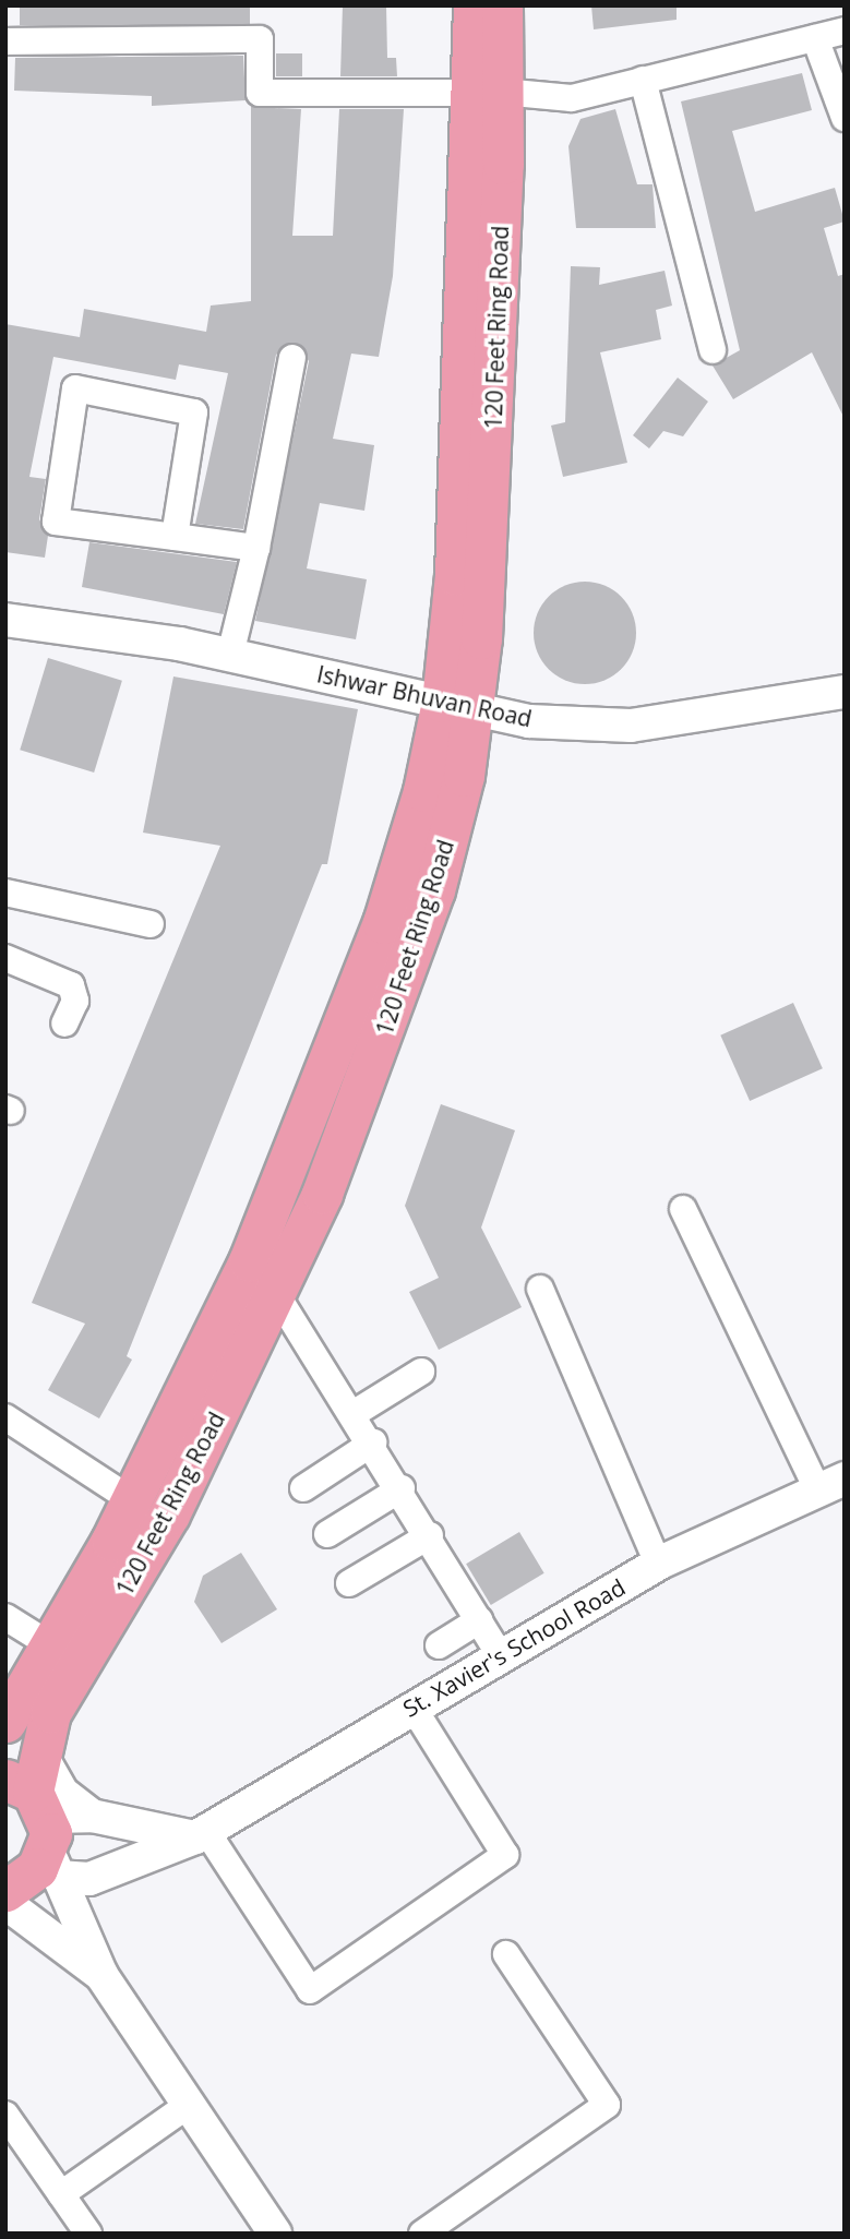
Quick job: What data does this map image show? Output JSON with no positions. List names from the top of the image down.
{
  "streets": {
    "main road": ["120 Feet Ring Road"],
    "street": ["Ishwar Bhuvan Road", "St. Xavier's School Road"]
  },
  "crossings": [
    ["120 Feet Ring Road", "Ishwar Bhuvan Road"],
    ["120 Feet Ring Road", "St. Xavier's School Road"]
  ]
}
